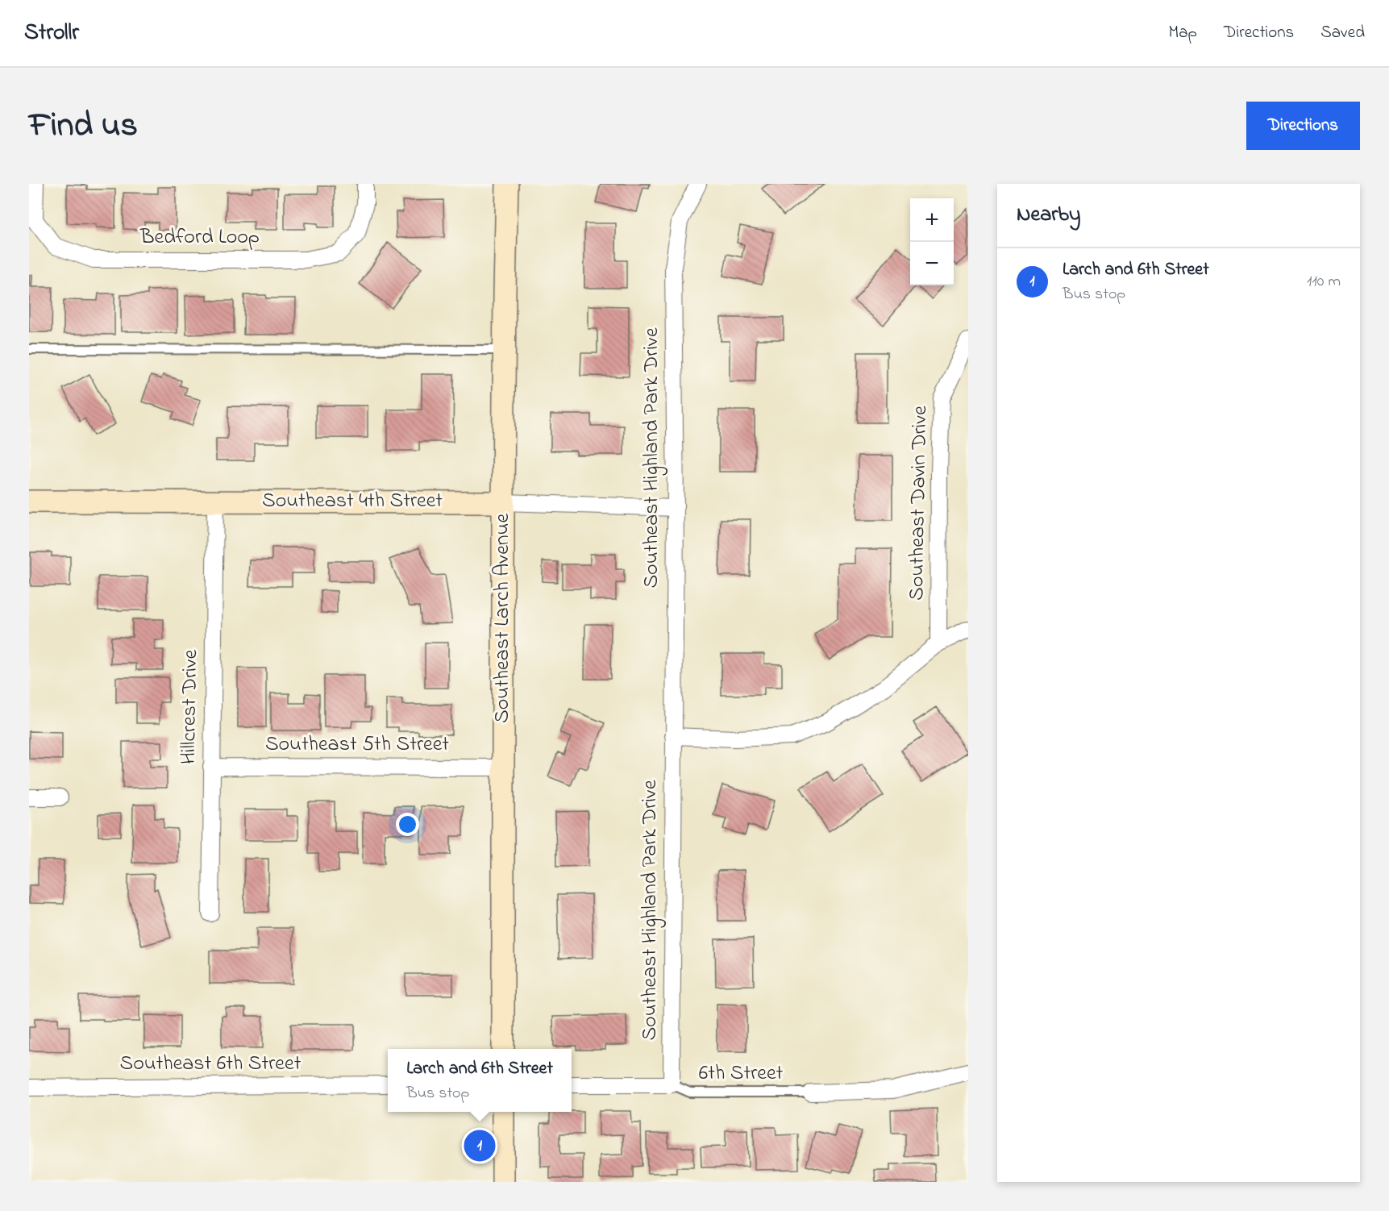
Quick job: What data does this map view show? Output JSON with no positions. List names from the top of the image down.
{
  "streets": {
    "main road": ["Southeast 4th Street", "Southeast Larch Avenue"],
    "street": [
      "Bedford Loop",
      "Southeast Highland Park Drive",
      "Southeast Davin Drive",
      "Hillcrest Drive",
      "Southeast 5th Street",
      "Southeast 6th Street"
    ],
    "lane": ["6th Street"]
  },
  "crossings": [
    ["Southeast Highland Park Drive", "Southeast 4th Street"],
    ["Southeast Highland Park Drive", "6th Street"],
    ["Southeast 4th Street", "Southeast Larch Avenue"],
    ["Southeast 4th Street", "Hillcrest Drive"],
    ["Southeast Larch Avenue", "Southeast 5th Street"],
    ["Hillcrest Drive", "Southeast 5th Street"]
  ],
  "page": {
    "header": "Strollr",
    "nav": ["Map", "Directions", "Saved"],
    "title": "Find us",
    "buttons": "Directions",
    "heading": "Nearby",
    "map_buttons": ["+", "−"],
    "list": [
      {
        "mark": "1",
        "name": "Larch and 6th Street",
        "note": "Bus stop",
        "value": "110 m"
      }
    ],
    "popup": ["Larch and 6th Street", "Bus stop"],
    "pins": "1"
  }
}
